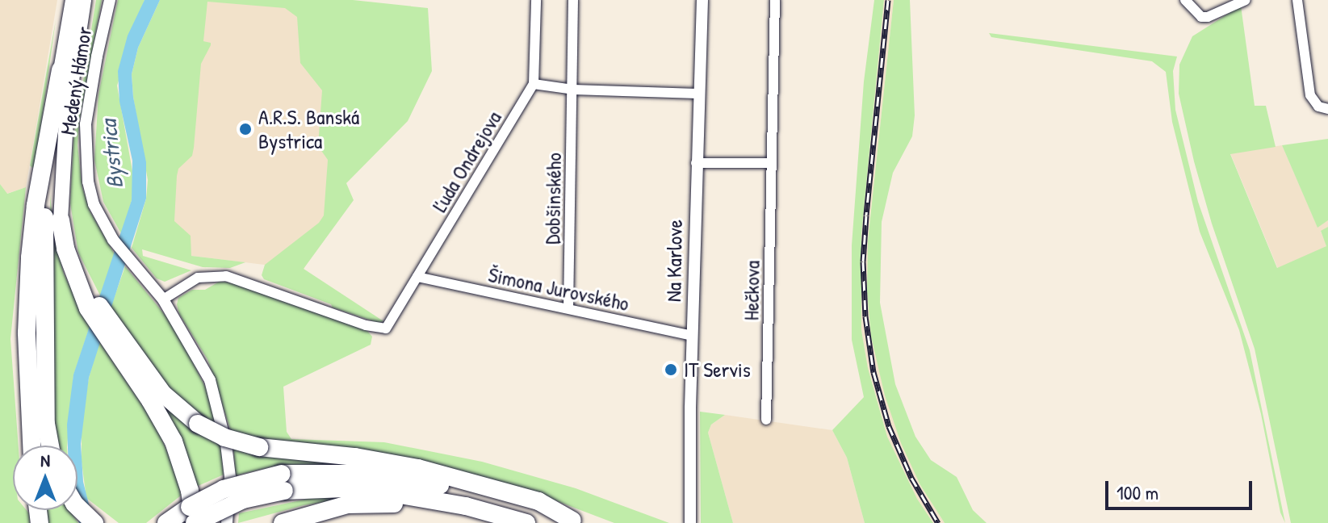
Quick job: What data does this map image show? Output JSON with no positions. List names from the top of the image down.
{
  "streets": {
    "street": [
      "Medený Hámor",
      "Ľuda Ondrejova",
      "Dobšinského",
      "Na Karlove",
      "Šimona Jurovského",
      "Hečkova"
    ]
  },
  "crossings": [
    ["Medený Hámor", "Ľuda Ondrejova"],
    ["Ľuda Ondrejova", "Šimona Jurovského"],
    ["Dobšinského", "Šimona Jurovského"],
    ["Na Karlove", "Šimona Jurovského"]
  ],
  "water": ["Bystrica"],
  "places": ["A.R.S. Banská Bystrica", "IT Servis"],
  "scale_bar": "100 m",
  "north": "top"
}
